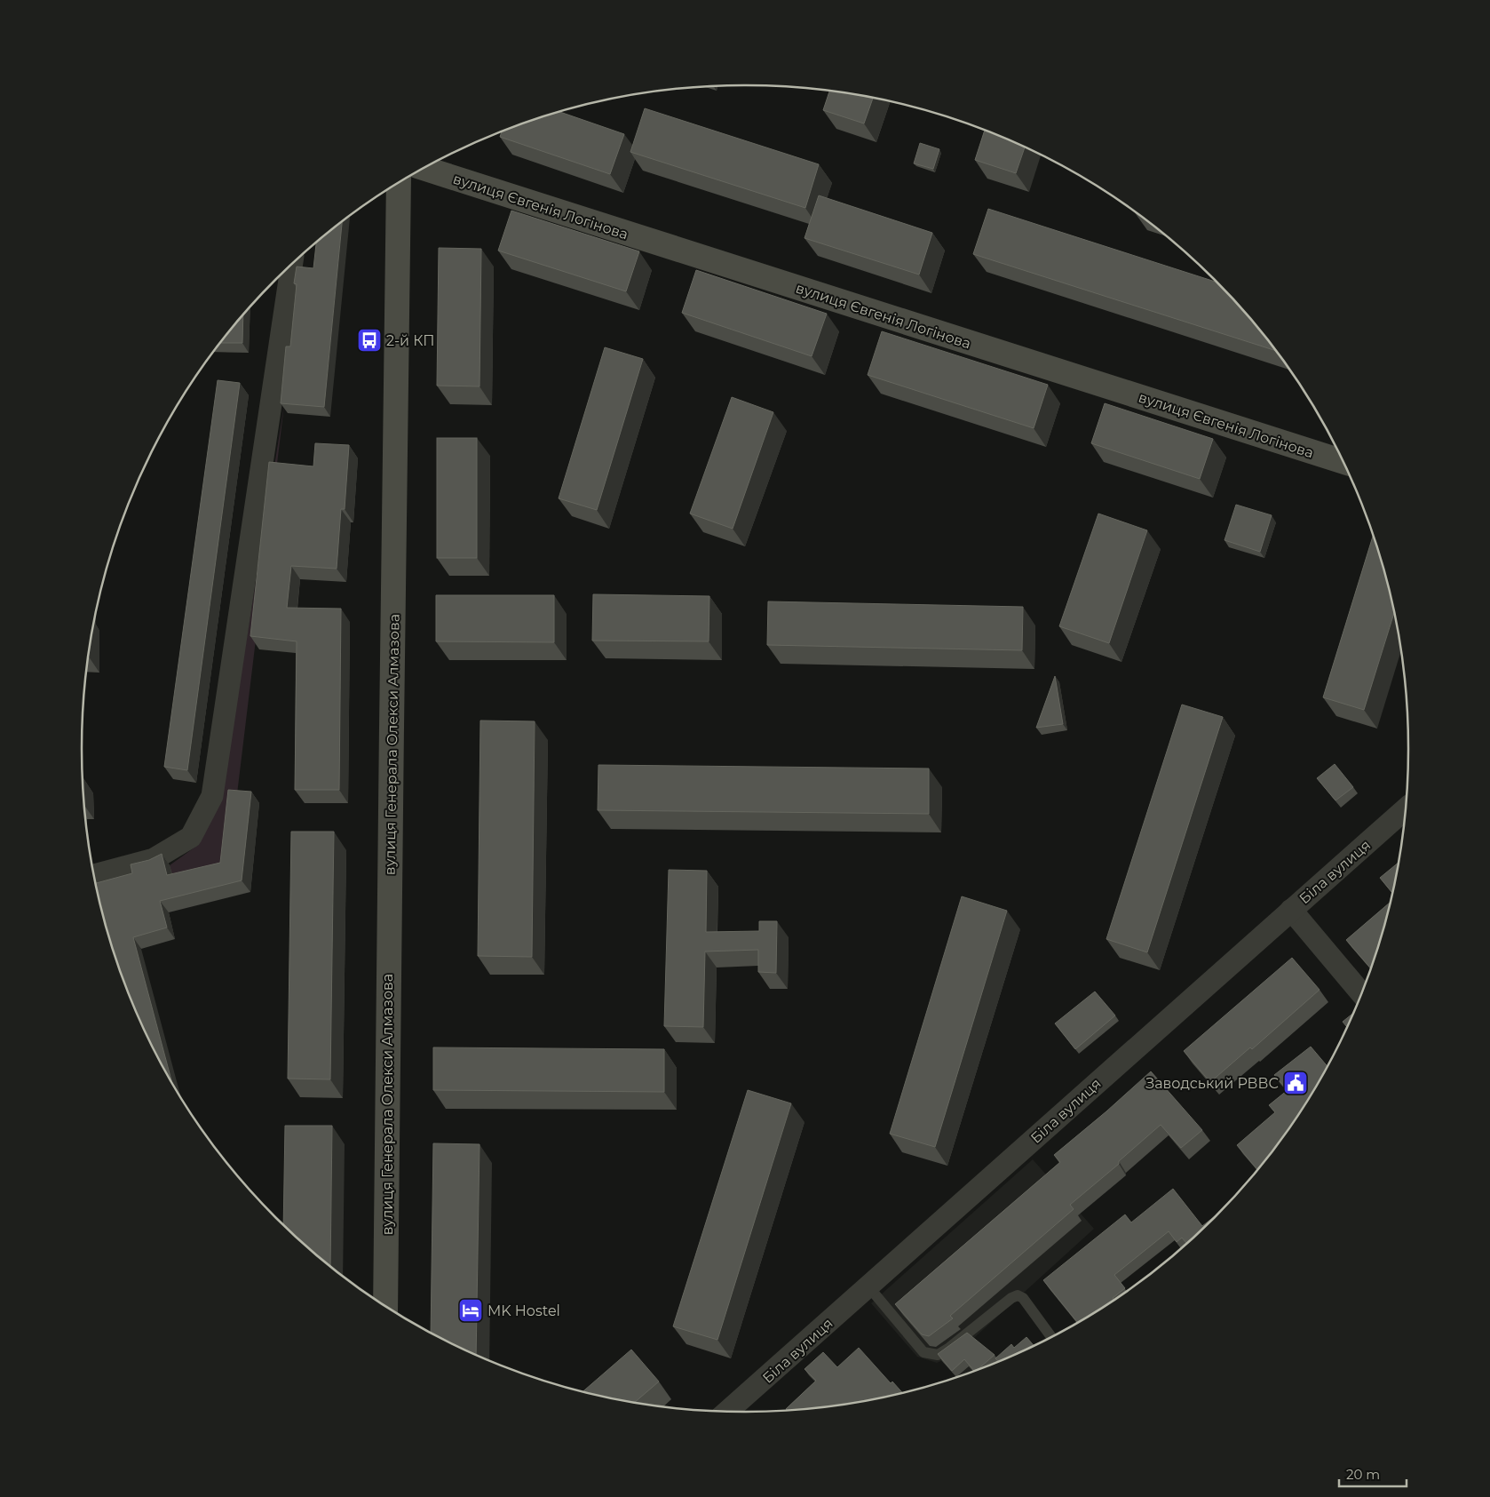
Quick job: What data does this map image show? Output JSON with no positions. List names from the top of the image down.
{
  "streets": {
    "main road": ["вулиця Євгенія Логінова", "вулиця Генерала Олекси Алмазова"],
    "street": ["Біла вулиця"]
  },
  "places": {
    "bus stop": ["2-й КП"],
    "public building": ["Заводський РВВС"],
    "hotel": ["MK Hostel"]
  },
  "scale_bar": "20 m"
}
